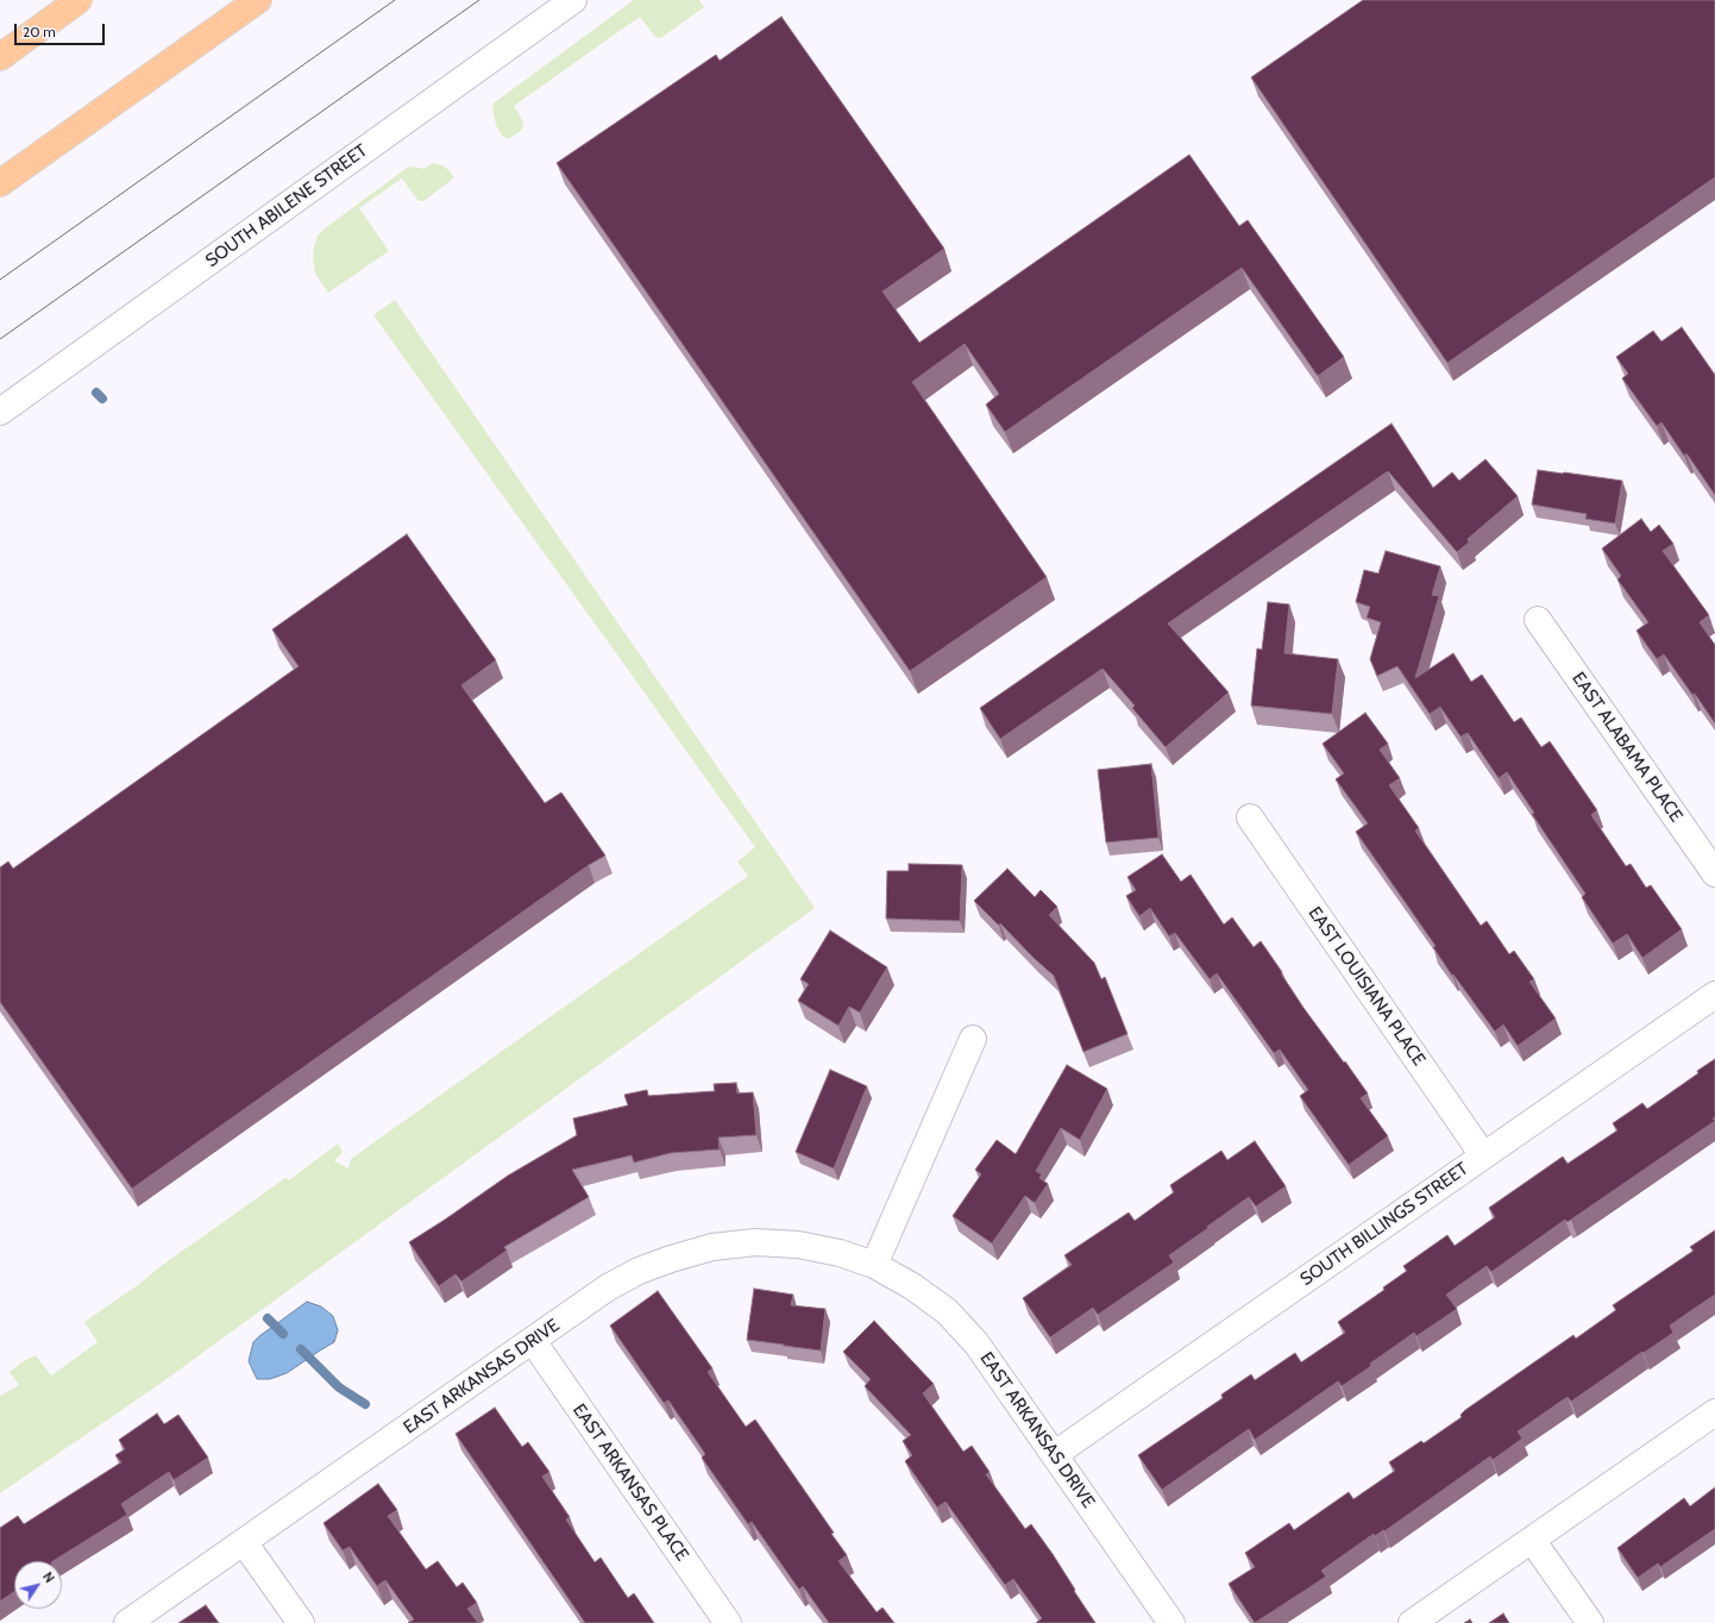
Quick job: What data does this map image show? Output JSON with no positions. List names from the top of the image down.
{
  "streets": {
    "street": [
      "SOUTH ABILENE STREET",
      "EAST ALABAMA PLACE",
      "EAST LOUISIANA PLACE",
      "SOUTH BILLINGS STREET",
      "EAST ARKANSAS DRIVE",
      "EAST ARKANSAS PLACE"
    ]
  },
  "crossings": [
    ["EAST LOUISIANA PLACE", "SOUTH BILLINGS STREET"],
    ["SOUTH BILLINGS STREET", "EAST ARKANSAS DRIVE"],
    ["EAST ARKANSAS DRIVE", "EAST ARKANSAS PLACE"]
  ],
  "scale_bar": "20 m",
  "north": "top right"
}
